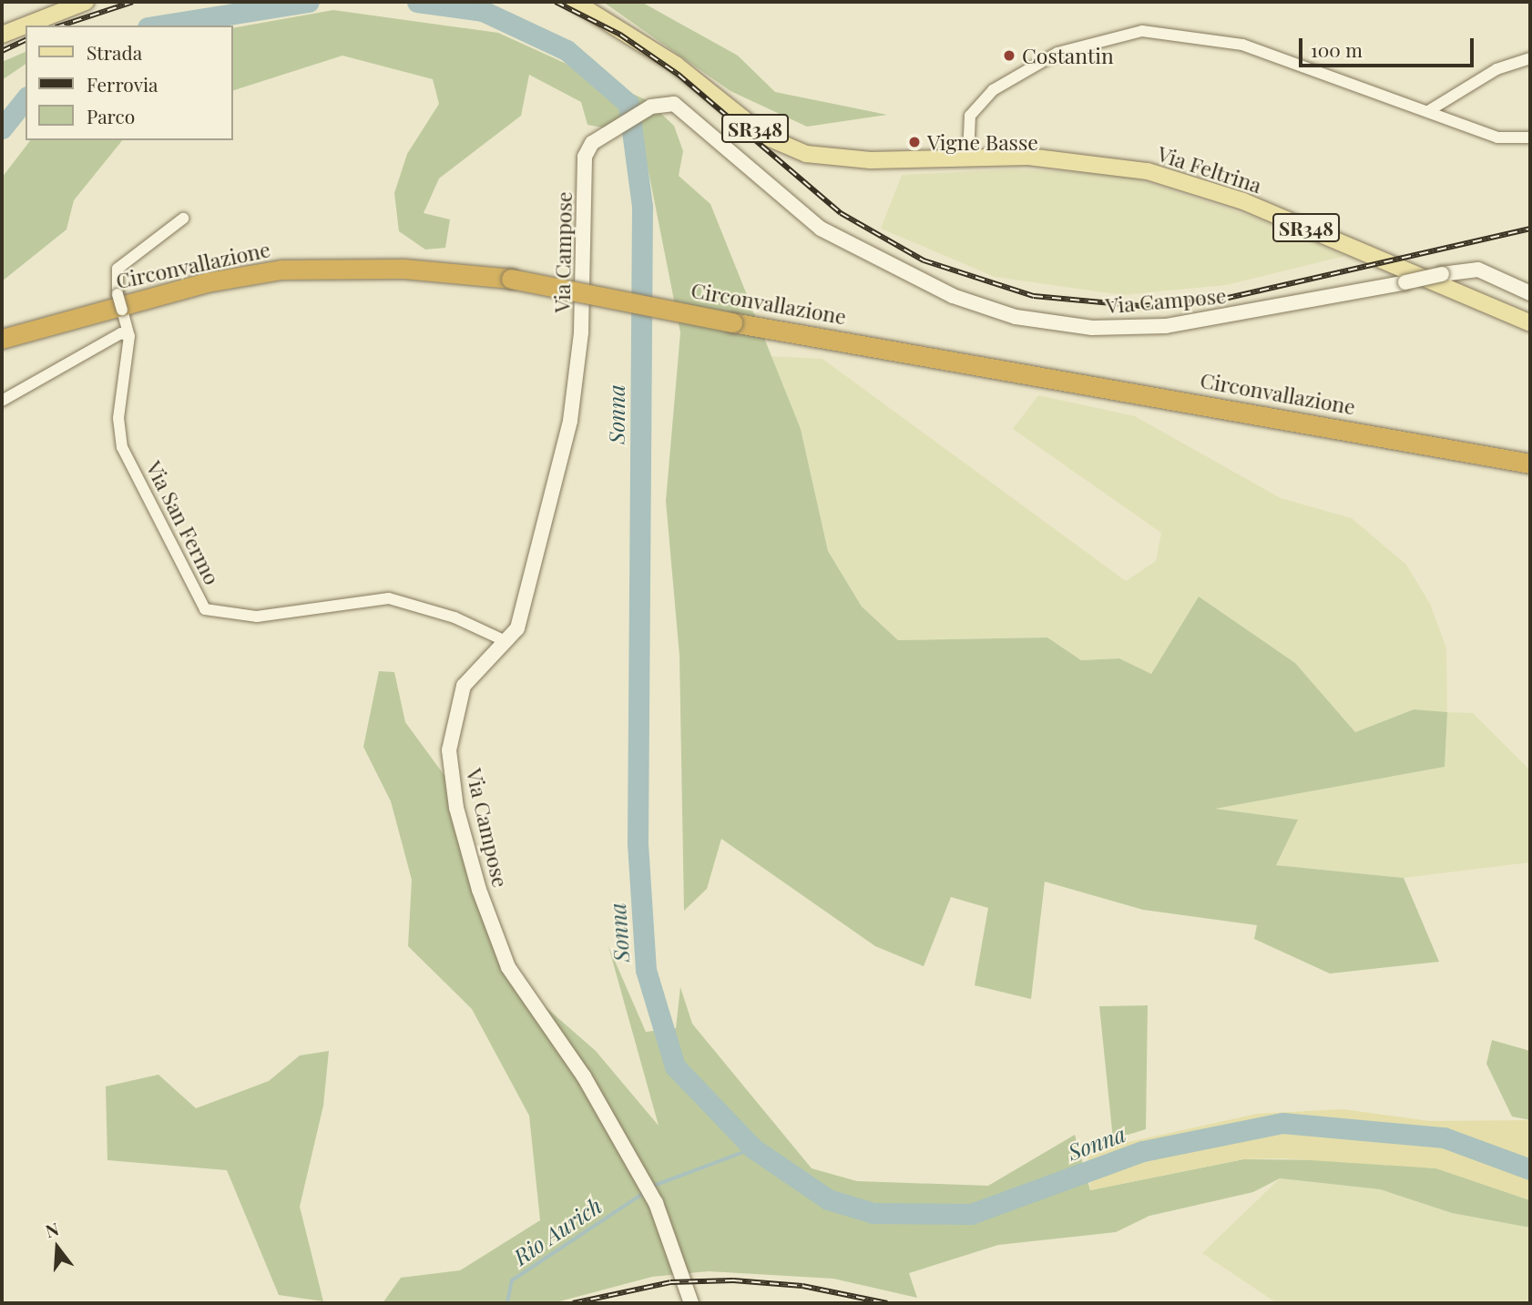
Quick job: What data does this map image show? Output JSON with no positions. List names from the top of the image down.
{
  "streets": {
    "highway": ["Circonvallazione"],
    "main road": ["SR348", "Via Feltrina"],
    "street": ["Via Campose", "Via San Fermo"]
  },
  "crossings": [
    ["SR348", "Via Feltrina"],
    ["Via Campose", "Via San Fermo"]
  ],
  "water": ["Sonna", "Rio Aurich"],
  "places": ["Costantin", "Vigne Basse"],
  "legend": ["Strada", "Ferrovia", "Parco"],
  "scale_bar": "100 m",
  "north": "top"
}
